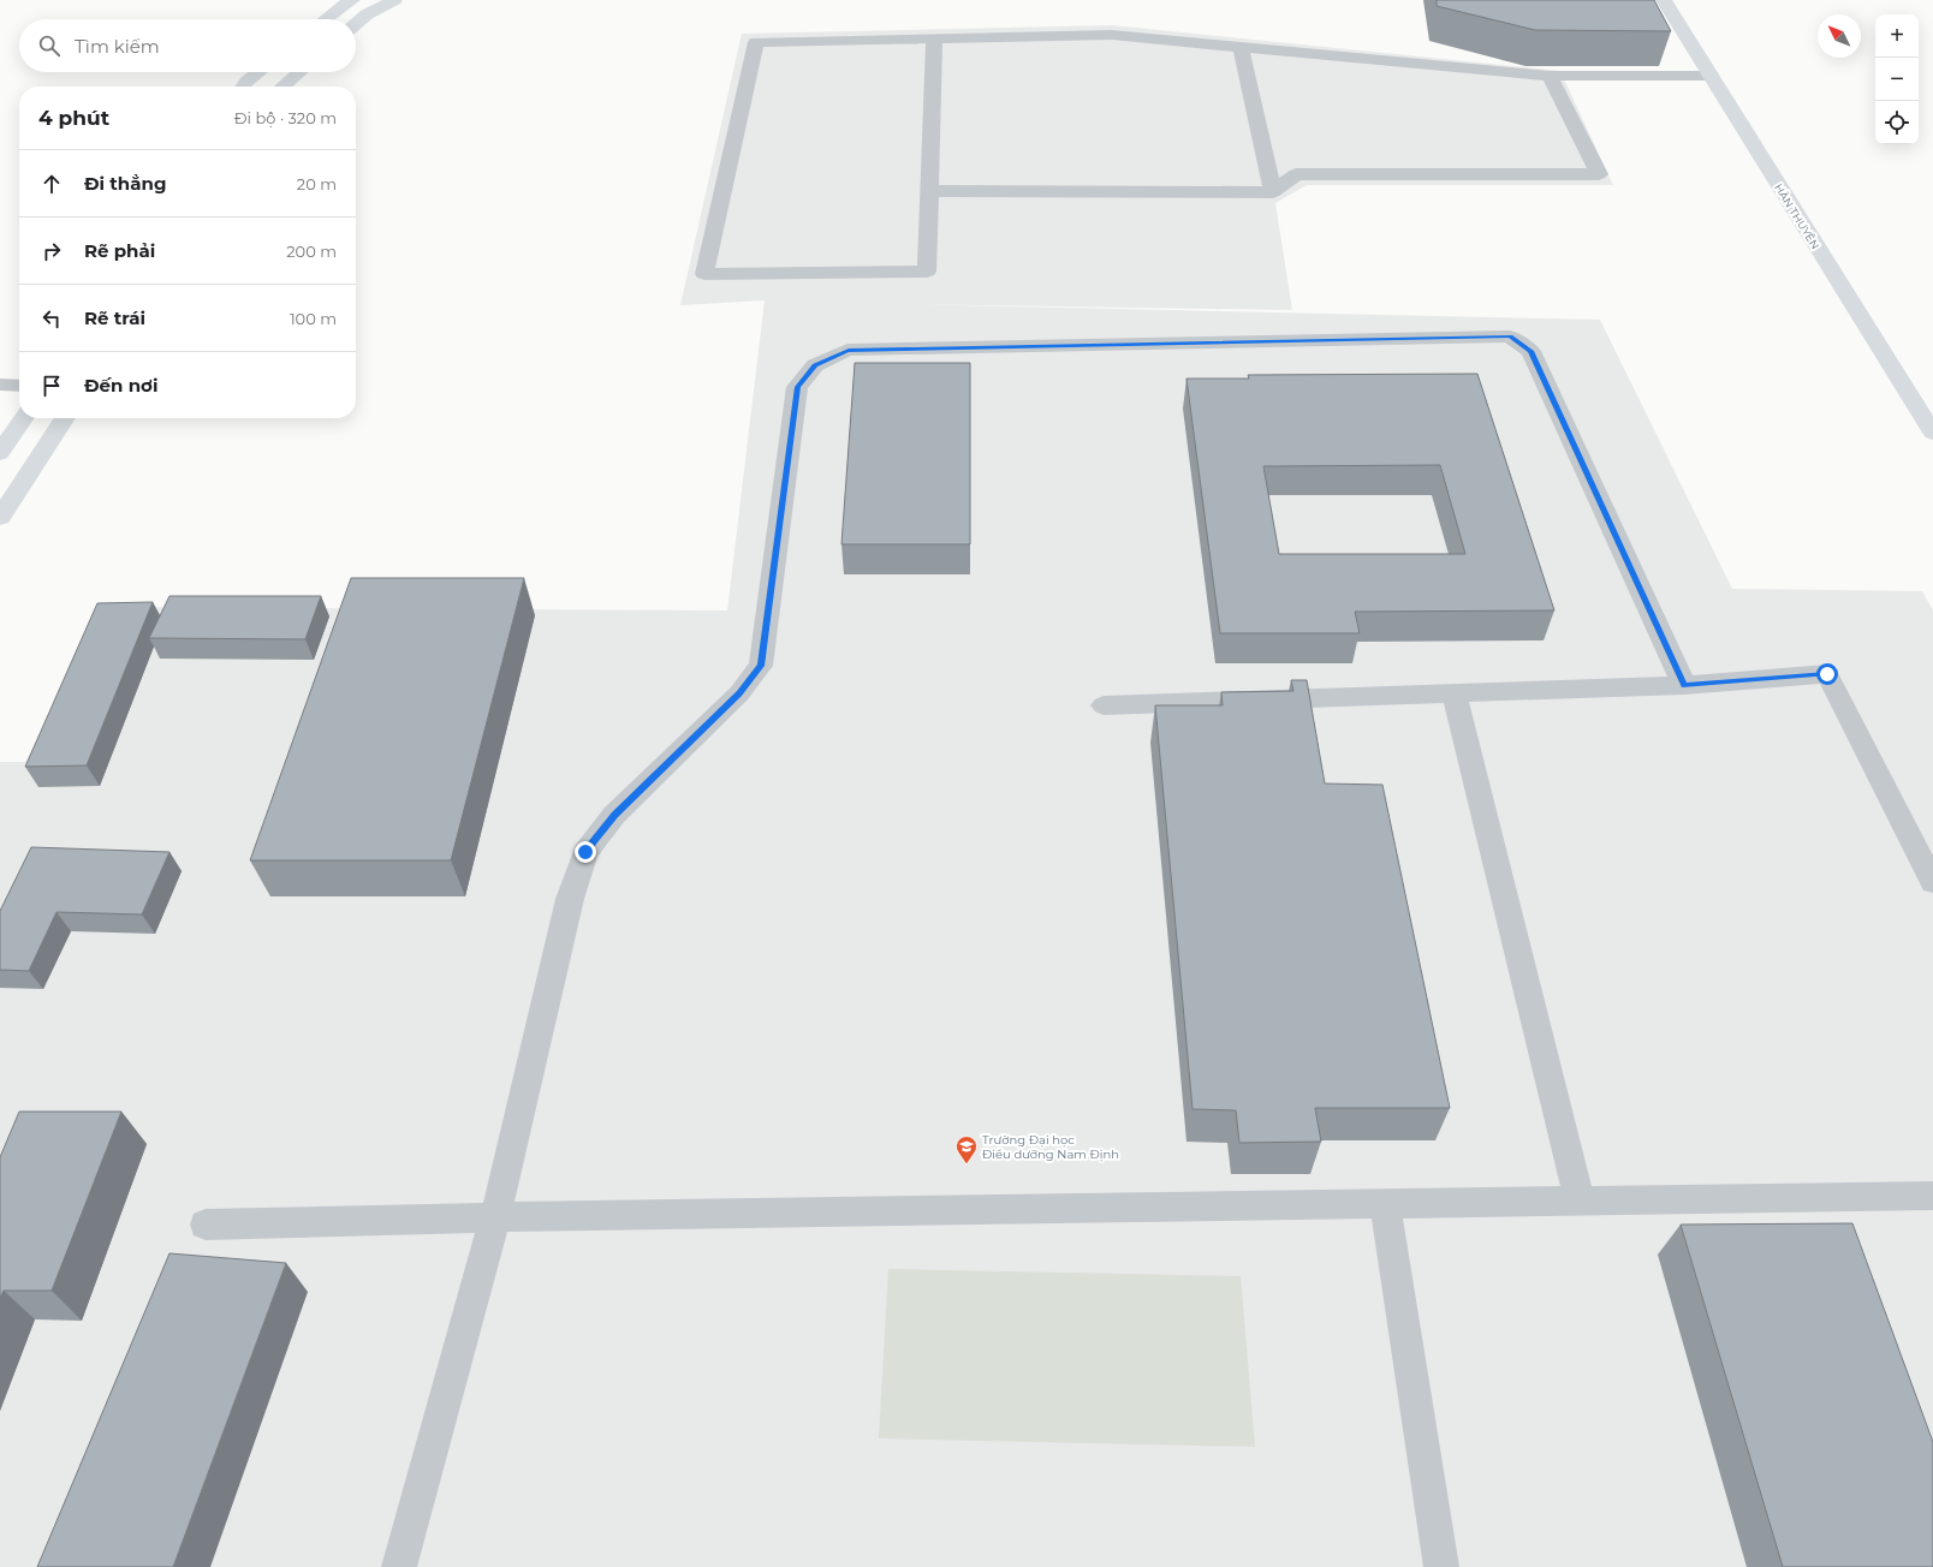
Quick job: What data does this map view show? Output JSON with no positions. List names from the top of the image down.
{
  "streets": {
    "street": ["HÀN THUYÊN"]
  },
  "places": {
    "school or university": ["Trường Đại học Điều dưỡng Nam Định"]
  },
  "north": "top left",
  "page": {
    "map_buttons": ["+", "−"],
    "search": "Tìm kiếm",
    "heading": ["4 phút", "Đi bộ · 320 m"],
    "list": [
      ["Đi thẳng", "20 m"],
      ["Rẽ phải", "200 m"],
      ["Rẽ trái", "100 m"],
      "Đến nơi"
    ]
  }
}
